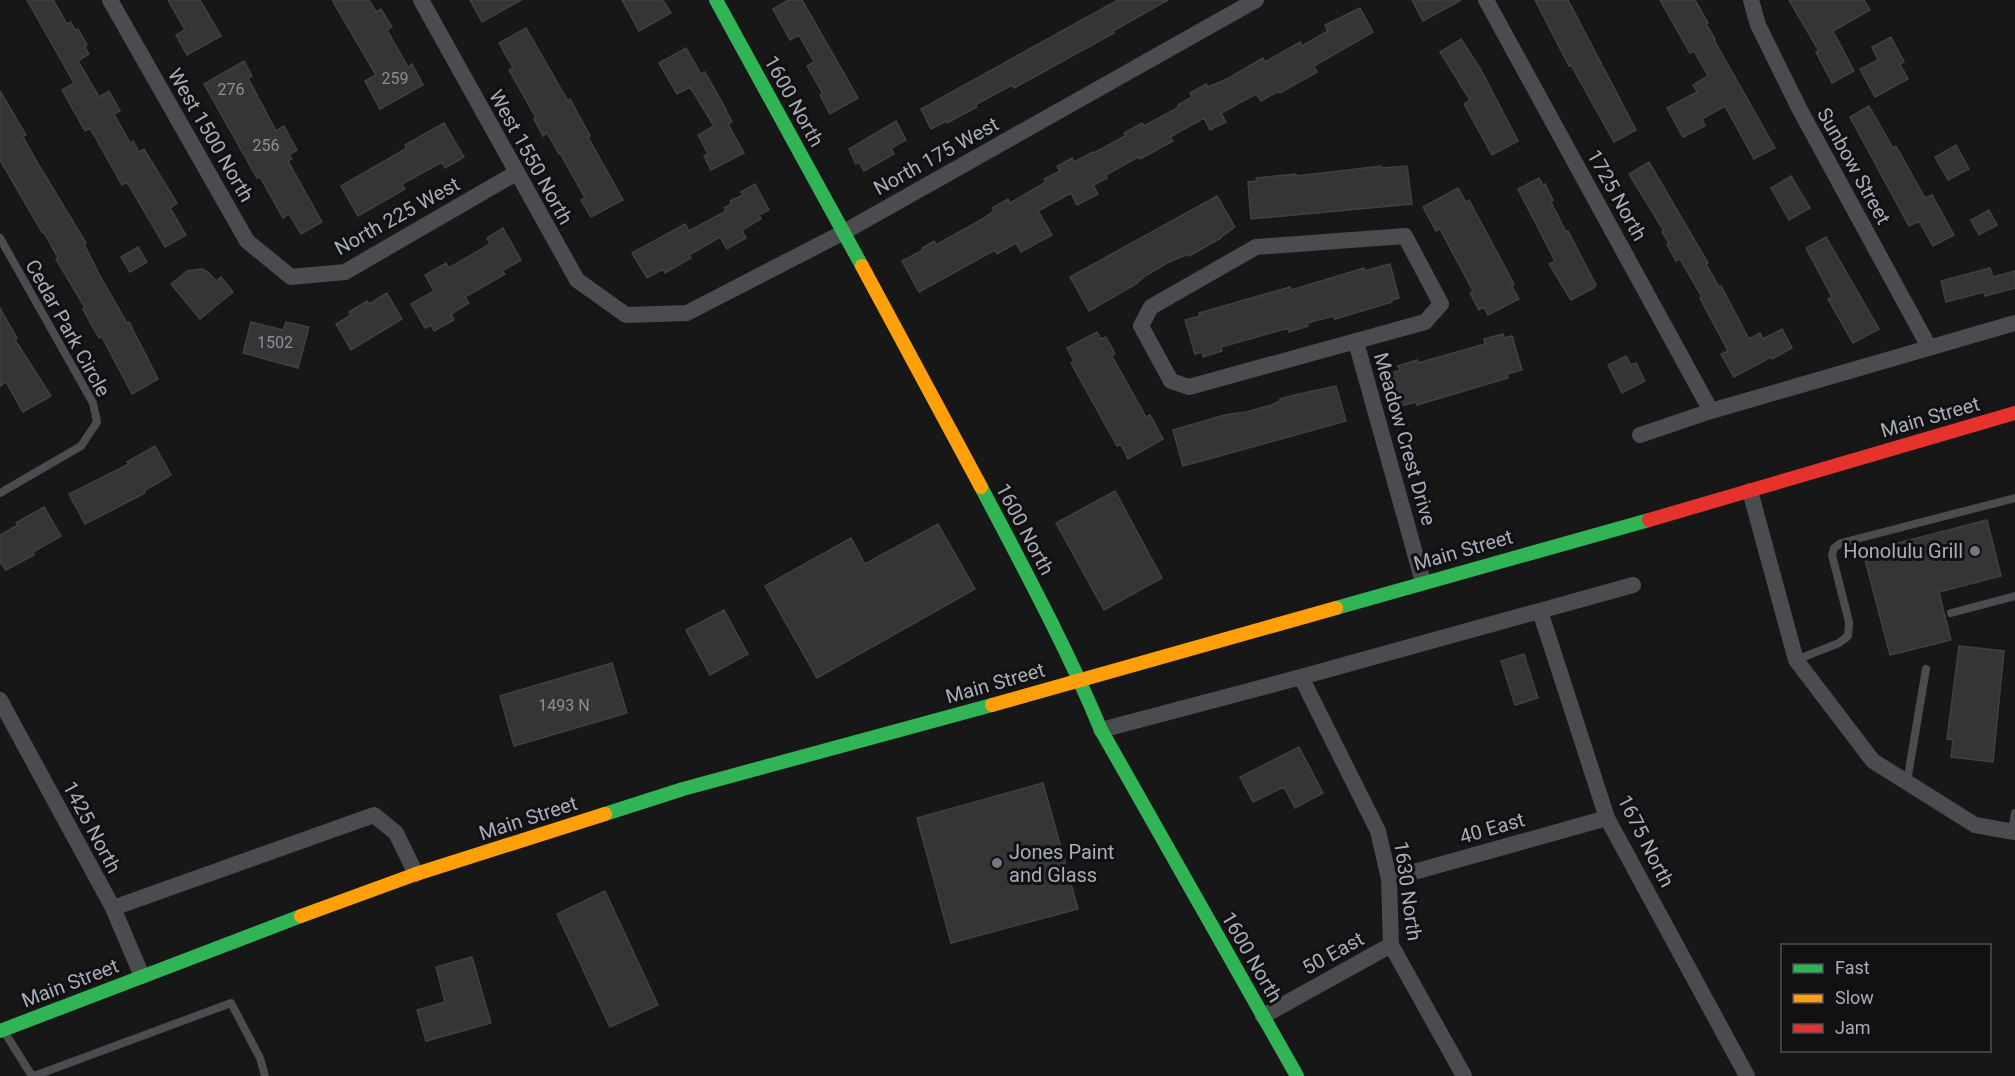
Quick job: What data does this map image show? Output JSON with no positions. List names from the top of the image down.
{
  "streets": {
    "main road": ["1600 North", "Main Street"],
    "street": [
      "West 1500 North",
      "North 175 West",
      "West 1550 North",
      "Sunbow Street",
      "1725 North",
      "North 225 West",
      "Meadow Crest Drive",
      "1425 North",
      "40 East",
      "1675 North",
      "1630 North",
      "50 East"
    ],
    "lane": ["Cedar Park Circle"]
  },
  "crossings": [
    ["1600 North", "North 175 West"],
    ["1600 North", "Main Street"],
    ["1600 North", "50 East"],
    ["West 1500 North", "North 225 West"],
    ["North 175 West", "West 1550 North"],
    ["West 1550 North", "North 225 West"],
    ["Main Street", "Meadow Crest Drive"],
    ["Main Street", "1425 North"],
    ["40 East", "1675 North"],
    ["40 East", "1630 North"],
    ["1630 North", "50 East"]
  ],
  "places": ["Honolulu Grill", "Jones Paint and Glass"],
  "house_numbers": [
    "259",
    "276",
    "256",
    "1502",
    "1493 N"
  ],
  "legend": ["Fast", "Slow", "Jam"]
}
